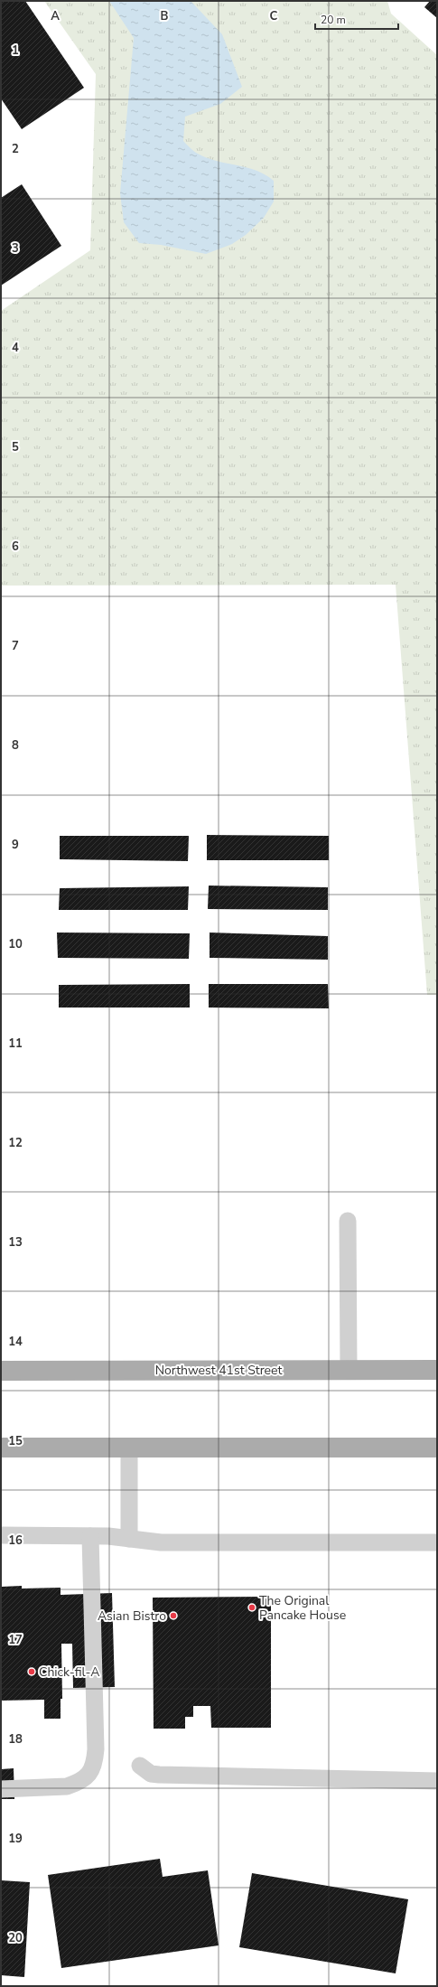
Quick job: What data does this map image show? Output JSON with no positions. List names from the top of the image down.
{
  "streets": {
    "main road": ["Northwest 41st Street"]
  },
  "places": ["The Original Pancake House", "Asian Bistro", "Chick-fil-A"],
  "scale_bar": "20 m",
  "grid": {
    "columns": ["A", "B", "C"],
    "rows": [
      "1",
      "2",
      "3",
      "4",
      "5",
      "6",
      "7",
      "8",
      "9",
      "10",
      "11",
      "12",
      "13",
      "14",
      "15",
      "16",
      "17",
      "18",
      "19",
      "20"
    ]
  }
}
